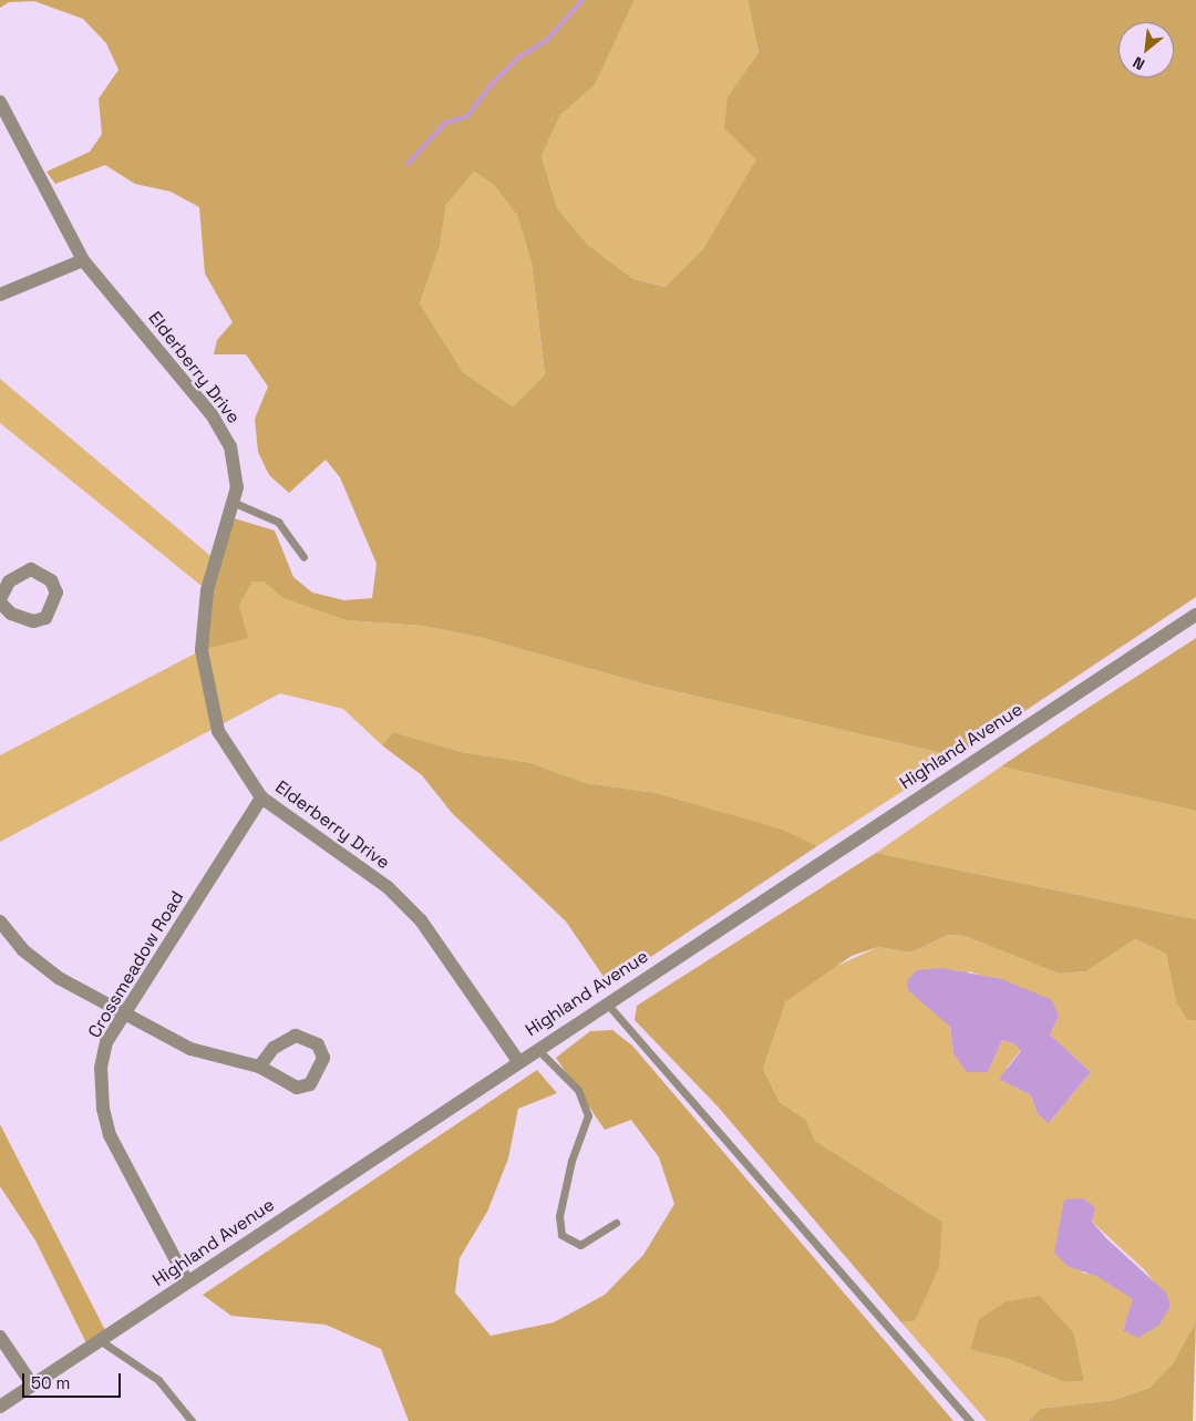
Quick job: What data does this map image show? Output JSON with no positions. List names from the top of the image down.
{
  "streets": {
    "street": ["Elderberry Drive", "Highland Avenue", "Crossmeadow Road"]
  },
  "crossings": [
    ["Elderberry Drive", "Highland Avenue"],
    ["Elderberry Drive", "Crossmeadow Road"],
    ["Highland Avenue", "Crossmeadow Road"]
  ],
  "scale_bar": "50 m",
  "north": "bottom left"
}
